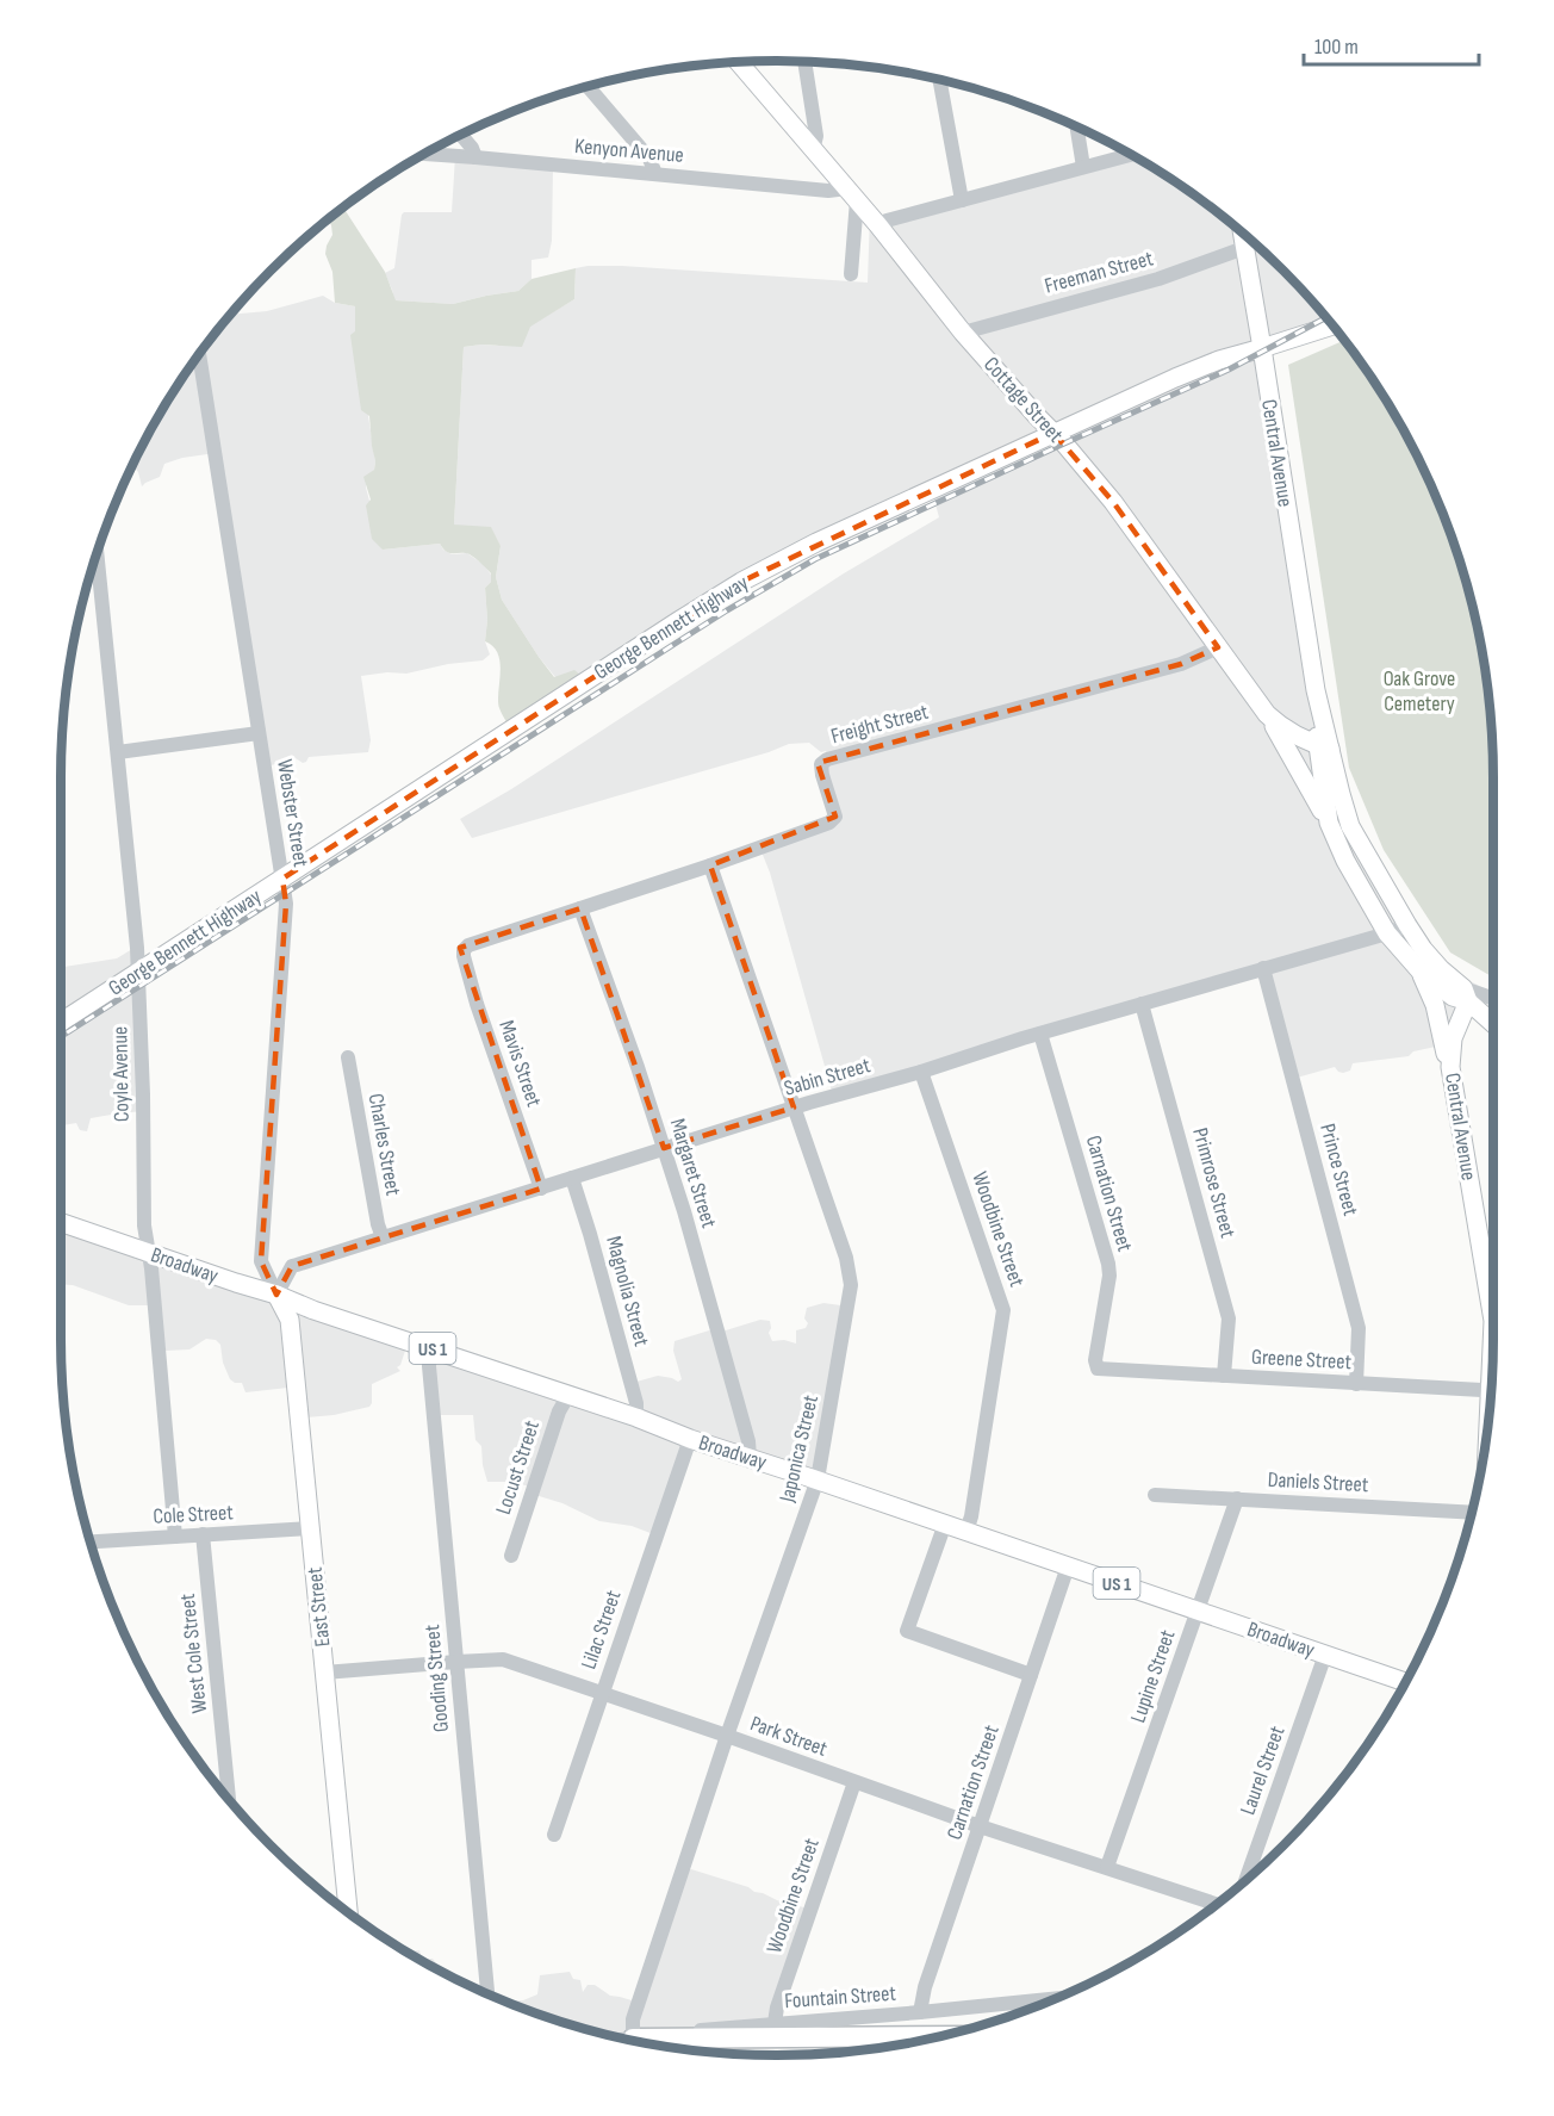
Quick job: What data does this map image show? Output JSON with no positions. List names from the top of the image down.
{
  "streets": {
    "main road": [
      "Cottage Street",
      "Central Avenue",
      "George Bennett Highway",
      "Broadway",
      "US 1",
      "East Street"
    ],
    "street": [
      "Kenyon Avenue",
      "Freeman Street",
      "Freight Street",
      "Webster Street",
      "Mavis Street",
      "Coyle Avenue",
      "Sabin Street",
      "Charles Street",
      "Prince Street",
      "Margaret Street",
      "Primrose Street",
      "Carnation Street",
      "Woodbine Street",
      "Magnolia Street",
      "Greene Street",
      "Japonica Street",
      "Locust Street",
      "Daniels Street",
      "Cole Street",
      "Lilac Street",
      "West Cole Street",
      "Lupine Street",
      "Gooding Street",
      "Park Street",
      "Laurel Street",
      "Fountain Street"
    ]
  },
  "crossings": [
    ["Kenyon Avenue", "Cottage Street"],
    ["Freeman Street", "Cottage Street"],
    ["Freeman Street", "Central Avenue"],
    ["Cottage Street", "Central Avenue"],
    ["Cottage Street", "George Bennett Highway"],
    ["Cottage Street", "Freight Street"],
    ["Central Avenue", "George Bennett Highway"],
    ["Central Avenue", "Sabin Street"],
    ["George Bennett Highway", "Webster Street"],
    ["George Bennett Highway", "Coyle Avenue"],
    ["Freight Street", "Mavis Street"],
    ["Freight Street", "Margaret Street"],
    ["Freight Street", "Japonica Street"],
    ["Webster Street", "Sabin Street"],
    ["Webster Street", "Broadway"],
    ["Webster Street", "East Street"],
    ["Mavis Street", "Sabin Street"],
    ["Coyle Avenue", "Broadway"],
    ["Coyle Avenue", "Cole Street"],
    ["Sabin Street", "Charles Street"],
    ["Sabin Street", "Prince Street"],
    ["Sabin Street", "Margaret Street"],
    ["Sabin Street", "Primrose Street"],
    ["Sabin Street", "Carnation Street"],
    ["Sabin Street", "Woodbine Street"],
    ["Sabin Street", "Broadway"],
    ["Sabin Street", "Magnolia Street"],
    ["Sabin Street", "Japonica Street"],
    ["Sabin Street", "East Street"],
    ["Prince Street", "Greene Street"],
    ["Margaret Street", "Broadway"],
    ["Primrose Street", "Greene Street"],
    ["Carnation Street", "Broadway"],
    ["Carnation Street", "Greene Street"],
    ["Carnation Street", "Park Street"],
    ["Carnation Street", "Fountain Street"],
    ["Woodbine Street", "Broadway"],
    ["Woodbine Street", "Park Street"],
    ["Woodbine Street", "Fountain Street"],
    ["Broadway", "Magnolia Street"],
    ["Broadway", "Japonica Street"],
    ["Broadway", "Locust Street"],
    ["Broadway", "East Street"],
    ["Broadway", "Lilac Street"],
    ["Broadway", "Lupine Street"],
    ["Broadway", "Gooding Street"],
    ["Broadway", "Laurel Street"],
    ["Japonica Street", "Park Street"],
    ["Japonica Street", "Fountain Street"],
    ["Daniels Street", "Lupine Street"],
    ["Cole Street", "East Street"],
    ["Cole Street", "West Cole Street"],
    ["East Street", "Park Street"],
    ["Lilac Street", "Park Street"],
    ["Lupine Street", "Park Street"],
    ["Gooding Street", "Park Street"]
  ],
  "parks": ["Oak Grove Cemetery"],
  "scale_bar": "100 m"
}
